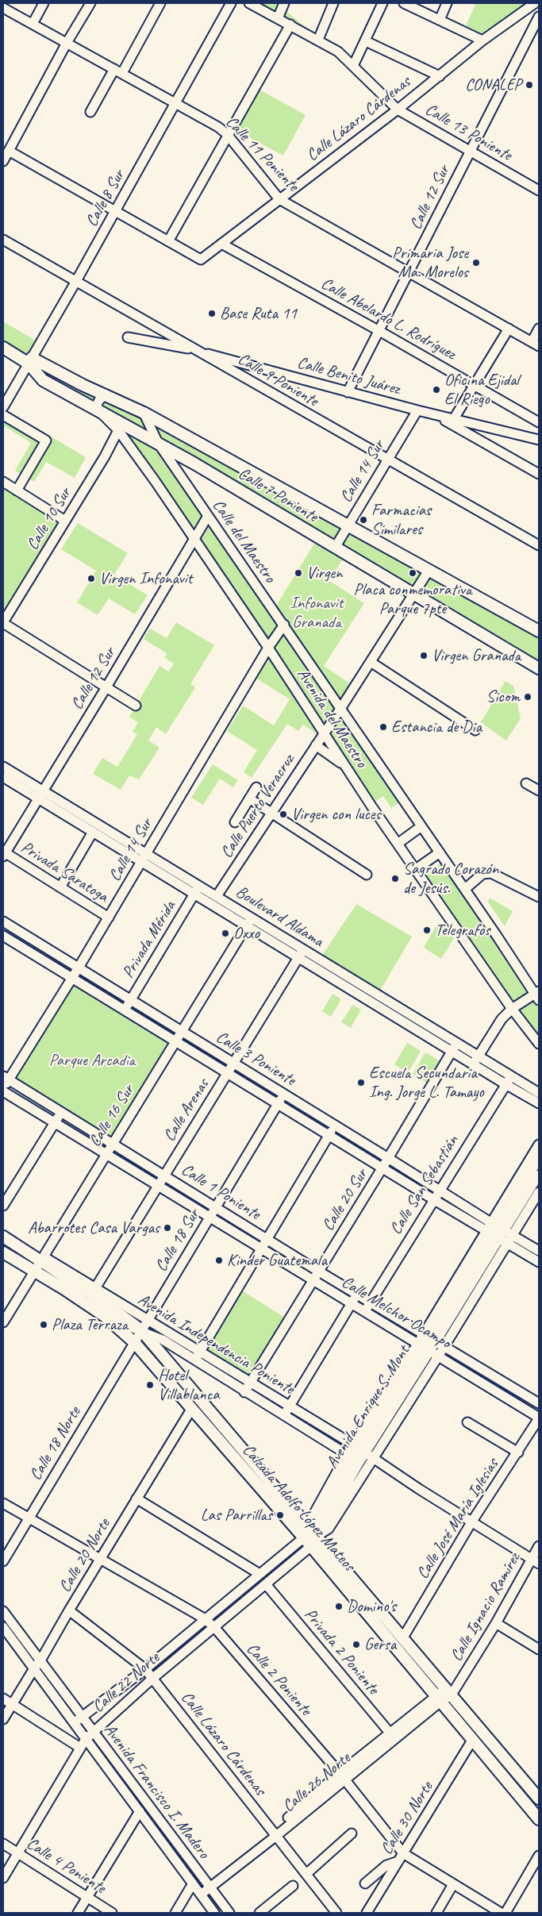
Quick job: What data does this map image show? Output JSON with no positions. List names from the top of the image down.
{
  "streets": {
    "main road": ["Calle 7 Poniente", "Calzada Adolfo López Mateos"],
    "street": [
      "Calle Lázaro Cárdenas",
      "Calle 13 Poniente",
      "Calle 11 Poniente",
      "Calle 12 Sur",
      "Calle 8 Sur",
      "Calle Abelardo L. Rodríguez",
      "Calle Benito Juárez",
      "Calle 9 Poniente",
      "Calle 14 Sur",
      "Calle 10 Sur",
      "Calle del Maestro",
      "Avenida del Maestro",
      "Calle Puerto Veracruz",
      "Privada Saratoga",
      "Boulevard Aldama",
      "Privada Mérida",
      "Calle 3 Poniente",
      "Calle Arenas",
      "Calle 16 Sur",
      "Calle San Sebastián",
      "Calle 1 Poniente",
      "Calle 20 Sur",
      "Calle 18 Sur",
      "Calle Melchor Ocampo",
      "Avenida Independencia Poniente",
      "Avenida Enrique S. Mont",
      "Calle 18 Norte",
      "Calle José María Iglesias",
      "Calle 20 Norte",
      "Calle Ignacio Ramírez",
      "Privada 2 Poniente",
      "Calle 2 Poniente",
      "Calle 22 Norte",
      "Calle 26 Norte",
      "Avenida Francisco I. Madero",
      "Calle 30 Norte",
      "Calle 4 Poniente"
    ]
  },
  "crossings": [
    ["Calle Lázaro Cárdenas", "Calle 13 Poniente"],
    ["Calle Lázaro Cárdenas", "Calle 11 Poniente"],
    ["Calle Lázaro Cárdenas", "Calle Abelardo L. Rodríguez"],
    ["Calle Lázaro Cárdenas", "Calle 20 Norte"],
    ["Calle Lázaro Cárdenas", "Calle 22 Norte"],
    ["Calle Lázaro Cárdenas", "Calle 26 Norte"],
    ["Calle 13 Poniente", "Calle 12 Sur"],
    ["Calle 11 Poniente", "Calle 12 Sur"],
    ["Calle 11 Poniente", "Calle 8 Sur"],
    ["Calle 12 Sur", "Calle Abelardo L. Rodríguez"],
    ["Calle 12 Sur", "Calle Benito Juárez"],
    ["Calle 12 Sur", "Calle del Maestro"],
    ["Calle 12 Sur", "Avenida del Maestro"],
    ["Calle 12 Sur", "Privada Saratoga"],
    ["Calle 12 Sur", "Boulevard Aldama"],
    ["Calle 8 Sur", "Calle 9 Poniente"],
    ["Calle 8 Sur", "Calle 7 Poniente"],
    ["Calle Benito Juárez", "Calle 9 Poniente"],
    ["Calle Benito Juárez", "Calle 14 Sur"],
    ["Calle 9 Poniente", "Calle 14 Sur"],
    ["Calle 14 Sur", "Calle 7 Poniente"],
    ["Calle 14 Sur", "Calle del Maestro"],
    ["Calle 14 Sur", "Avenida del Maestro"],
    ["Calle 14 Sur", "Privada Saratoga"],
    ["Calle 14 Sur", "Boulevard Aldama"],
    ["Calle 14 Sur", "Calle 3 Poniente"],
    ["Calle 14 Sur", "Calle 1 Poniente"],
    ["Calle 7 Poniente", "Calle del Maestro"],
    ["Calle 7 Poniente", "Avenida del Maestro"],
    ["Calle 7 Poniente", "Calle Puerto Veracruz"],
    ["Calle 10 Sur", "Avenida del Maestro"],
    ["Calle del Maestro", "Calle Puerto Veracruz"],
    ["Avenida del Maestro", "Calle Puerto Veracruz"],
    ["Calle Puerto Veracruz", "Boulevard Aldama"],
    ["Boulevard Aldama", "Privada Mérida"],
    ["Boulevard Aldama", "Calle Arenas"],
    ["Boulevard Aldama", "Calle 16 Sur"],
    ["Boulevard Aldama", "Calle San Sebastián"],
    ["Boulevard Aldama", "Calle 20 Sur"],
    ["Privada Mérida", "Calle 3 Poniente"],
    ["Calle 3 Poniente", "Calle Arenas"],
    ["Calle 3 Poniente", "Calle 16 Sur"],
    ["Calle 3 Poniente", "Calle San Sebastián"],
    ["Calle 3 Poniente", "Calle 20 Sur"],
    ["Calle 3 Poniente", "Calle 18 Sur"],
    ["Calle Arenas", "Calle 1 Poniente"],
    ["Calle Arenas", "Calle Melchor Ocampo"],
    ["Calle Arenas", "Avenida Independencia Poniente"],
    ["Calle 16 Sur", "Calle 1 Poniente"],
    ["Calle 16 Sur", "Calle Melchor Ocampo"],
    ["Calle 16 Sur", "Avenida Independencia Poniente"],
    ["Calle 16 Sur", "Calzada Adolfo López Mateos"],
    ["Calle San Sebastián", "Calle 1 Poniente"],
    ["Calle San Sebastián", "Calle Melchor Ocampo"],
    ["Calle 1 Poniente", "Calle 20 Sur"],
    ["Calle 1 Poniente", "Calle 18 Sur"],
    ["Calle 1 Poniente", "Calle Melchor Ocampo"],
    ["Calle 1 Poniente", "Avenida Enrique S. Mont"],
    ["Calle 20 Sur", "Calle Melchor Ocampo"],
    ["Calle 20 Sur", "Avenida Independencia Poniente"],
    ["Calle 18 Sur", "Calle Melchor Ocampo"],
    ["Calle 18 Sur", "Avenida Independencia Poniente"],
    ["Calle 18 Sur", "Calle 18 Norte"],
    ["Calle 18 Sur", "Calzada Adolfo López Mateos"],
    ["Calle Melchor Ocampo", "Avenida Enrique S. Mont"],
    ["Calle Melchor Ocampo", "Calle José María Iglesias"],
    ["Avenida Independencia Poniente", "Avenida Enrique S. Mont"],
    ["Avenida Independencia Poniente", "Calzada Adolfo López Mateos"],
    ["Avenida Independencia Poniente", "Calle José María Iglesias"],
    ["Avenida Independencia Poniente", "Calle Ignacio Ramírez"],
    ["Avenida Independencia Poniente", "Calle 22 Norte"],
    ["Avenida Enrique S. Mont", "Calzada Adolfo López Mateos"],
    ["Avenida Enrique S. Mont", "Calle 22 Norte"],
    ["Calle 18 Norte", "Calzada Adolfo López Mateos"],
    ["Calle 18 Norte", "Calle 2 Poniente"],
    ["Calzada Adolfo López Mateos", "Calle José María Iglesias"],
    ["Calzada Adolfo López Mateos", "Calle 20 Norte"],
    ["Calzada Adolfo López Mateos", "Calle Ignacio Ramírez"],
    ["Calzada Adolfo López Mateos", "Calle 22 Norte"],
    ["Calzada Adolfo López Mateos", "Calle 26 Norte"],
    ["Calzada Adolfo López Mateos", "Calle 30 Norte"],
    ["Calle 20 Norte", "Calle 2 Poniente"],
    ["Calle 20 Norte", "Avenida Francisco I. Madero"],
    ["Calle Ignacio Ramírez", "Calle 26 Norte"],
    ["Privada 2 Poniente", "Calle 22 Norte"],
    ["Privada 2 Poniente", "Calle 26 Norte"],
    ["Calle 2 Poniente", "Calle 22 Norte"],
    ["Calle 2 Poniente", "Calle 26 Norte"],
    ["Calle 2 Poniente", "Calle 30 Norte"],
    ["Calle 22 Norte", "Avenida Francisco I. Madero"],
    ["Calle 22 Norte", "Calle 4 Poniente"],
    ["Calle 26 Norte", "Avenida Francisco I. Madero"]
  ],
  "parks": ["Infonavit Granada", "Parque Arcadia"],
  "places": [
    "CONALEP",
    "Primaria Jose Ma. Morelos",
    "Base Ruta 11",
    "Oficina Ejidal El Riego",
    "Farmacias Similares",
    "Virgen",
    "Placa conmemorativa Parque 7pte",
    "Virgen Infonavit",
    "Virgen Granada",
    "Sicom",
    "Estancia de Dia",
    "Virgen con luces",
    "Sagrado Corazón de Jesús.",
    "Telegrafos",
    "Oxxo",
    "Escuela Secundaria Ing. Jorge L. Tamayo",
    "Abarrotes Casa Vargas",
    "Kinder Guatemala",
    "Plaza Terraza",
    "Hotel Villablanca",
    "Las Parrillas",
    "Domino's",
    "Gersa"
  ]
}
